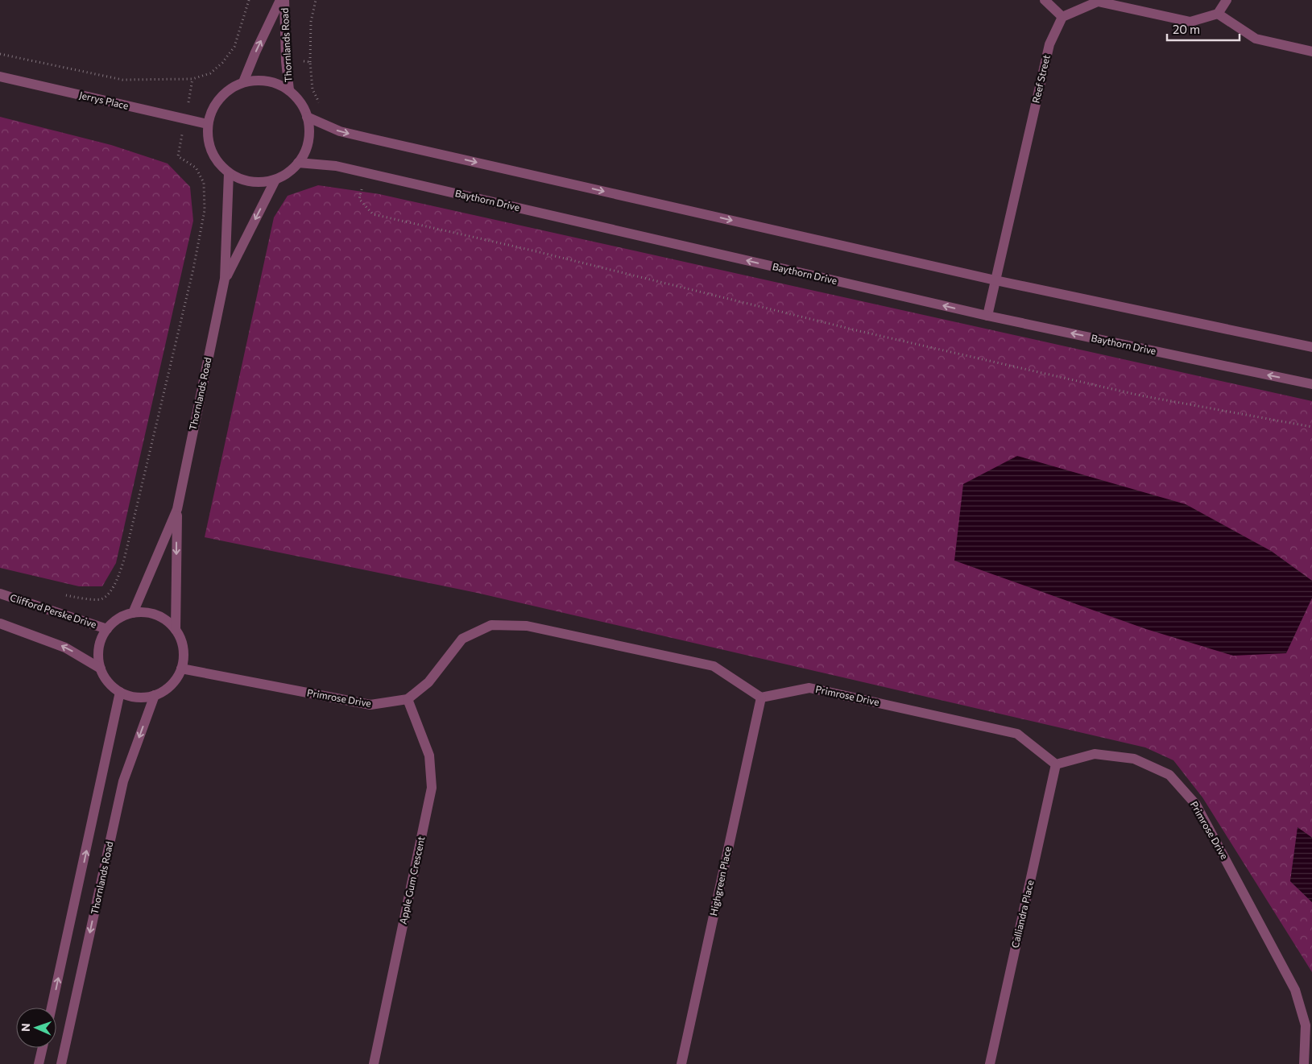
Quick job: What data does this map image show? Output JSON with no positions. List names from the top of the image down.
{
  "streets": {
    "street": [
      "Thornlands Road",
      "Reef Street",
      "Jerrys Place",
      "Baythorn Drive",
      "Clifford Perske Drive",
      "Primrose Drive",
      "Apple Gum Crescent",
      "Highgreen Place",
      "Calliandra Place"
    ]
  },
  "crossings": [
    ["Thornlands Road", "Jerrys Place"],
    ["Thornlands Road", "Baythorn Drive"],
    ["Thornlands Road", "Clifford Perske Drive"],
    ["Thornlands Road", "Primrose Drive"],
    ["Reef Street", "Baythorn Drive"],
    ["Jerrys Place", "Baythorn Drive"],
    ["Clifford Perske Drive", "Primrose Drive"],
    ["Primrose Drive", "Apple Gum Crescent"],
    ["Primrose Drive", "Highgreen Place"],
    ["Primrose Drive", "Calliandra Place"]
  ],
  "scale_bar": "20 m",
  "north": "left"
}
